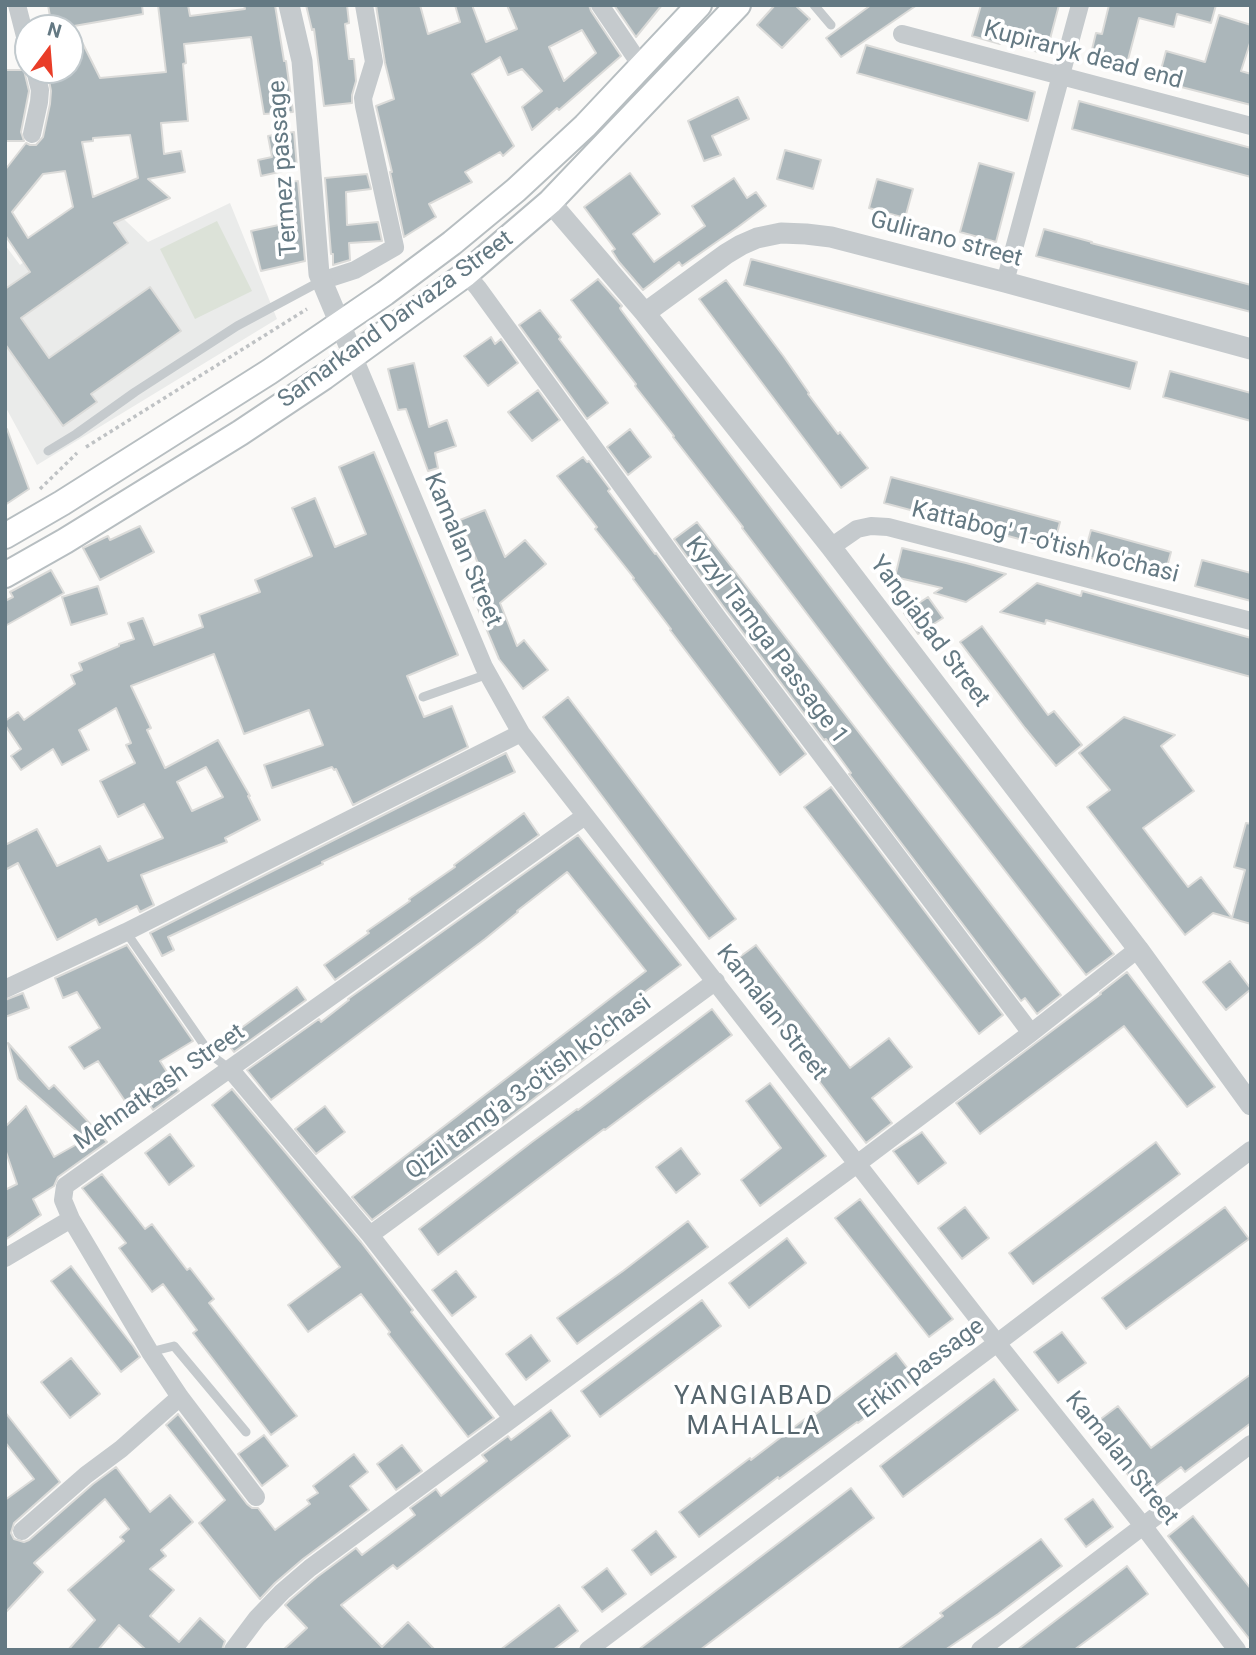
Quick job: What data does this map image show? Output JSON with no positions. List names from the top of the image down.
{
  "streets": {
    "main road": ["Samarkand Darvaza Street"],
    "street": [
      "Kupiraryk dead end",
      "Termez passage",
      "Gulirano street",
      "Kattabog' 1-o'tish ko'chasi",
      "Kamalan Street",
      "Yangiabad Street",
      "Kyzyl Tamga Passage 1",
      "Mehnatkash Street",
      "Qizil tamg'a 3-o'tish ko'chasi",
      "Erkin passage"
    ]
  },
  "crossings": [
    ["Termez passage", "Samarkand Darvaza Street"],
    ["Termez passage", "Kamalan Street"],
    ["Gulirano street", "Yangiabad Street"],
    ["Samarkand Darvaza Street", "Kamalan Street"],
    ["Samarkand Darvaza Street", "Yangiabad Street"],
    ["Samarkand Darvaza Street", "Kyzyl Tamga Passage 1"],
    ["Kattabog' 1-o'tish ko'chasi", "Yangiabad Street"],
    ["Kamalan Street", "Mehnatkash Street"],
    ["Kamalan Street", "Qizil tamg'a 3-o'tish ko'chasi"],
    ["Kamalan Street", "Erkin passage"]
  ],
  "districts": ["YANGIABAD MAHALLA"],
  "north": "top"
}
